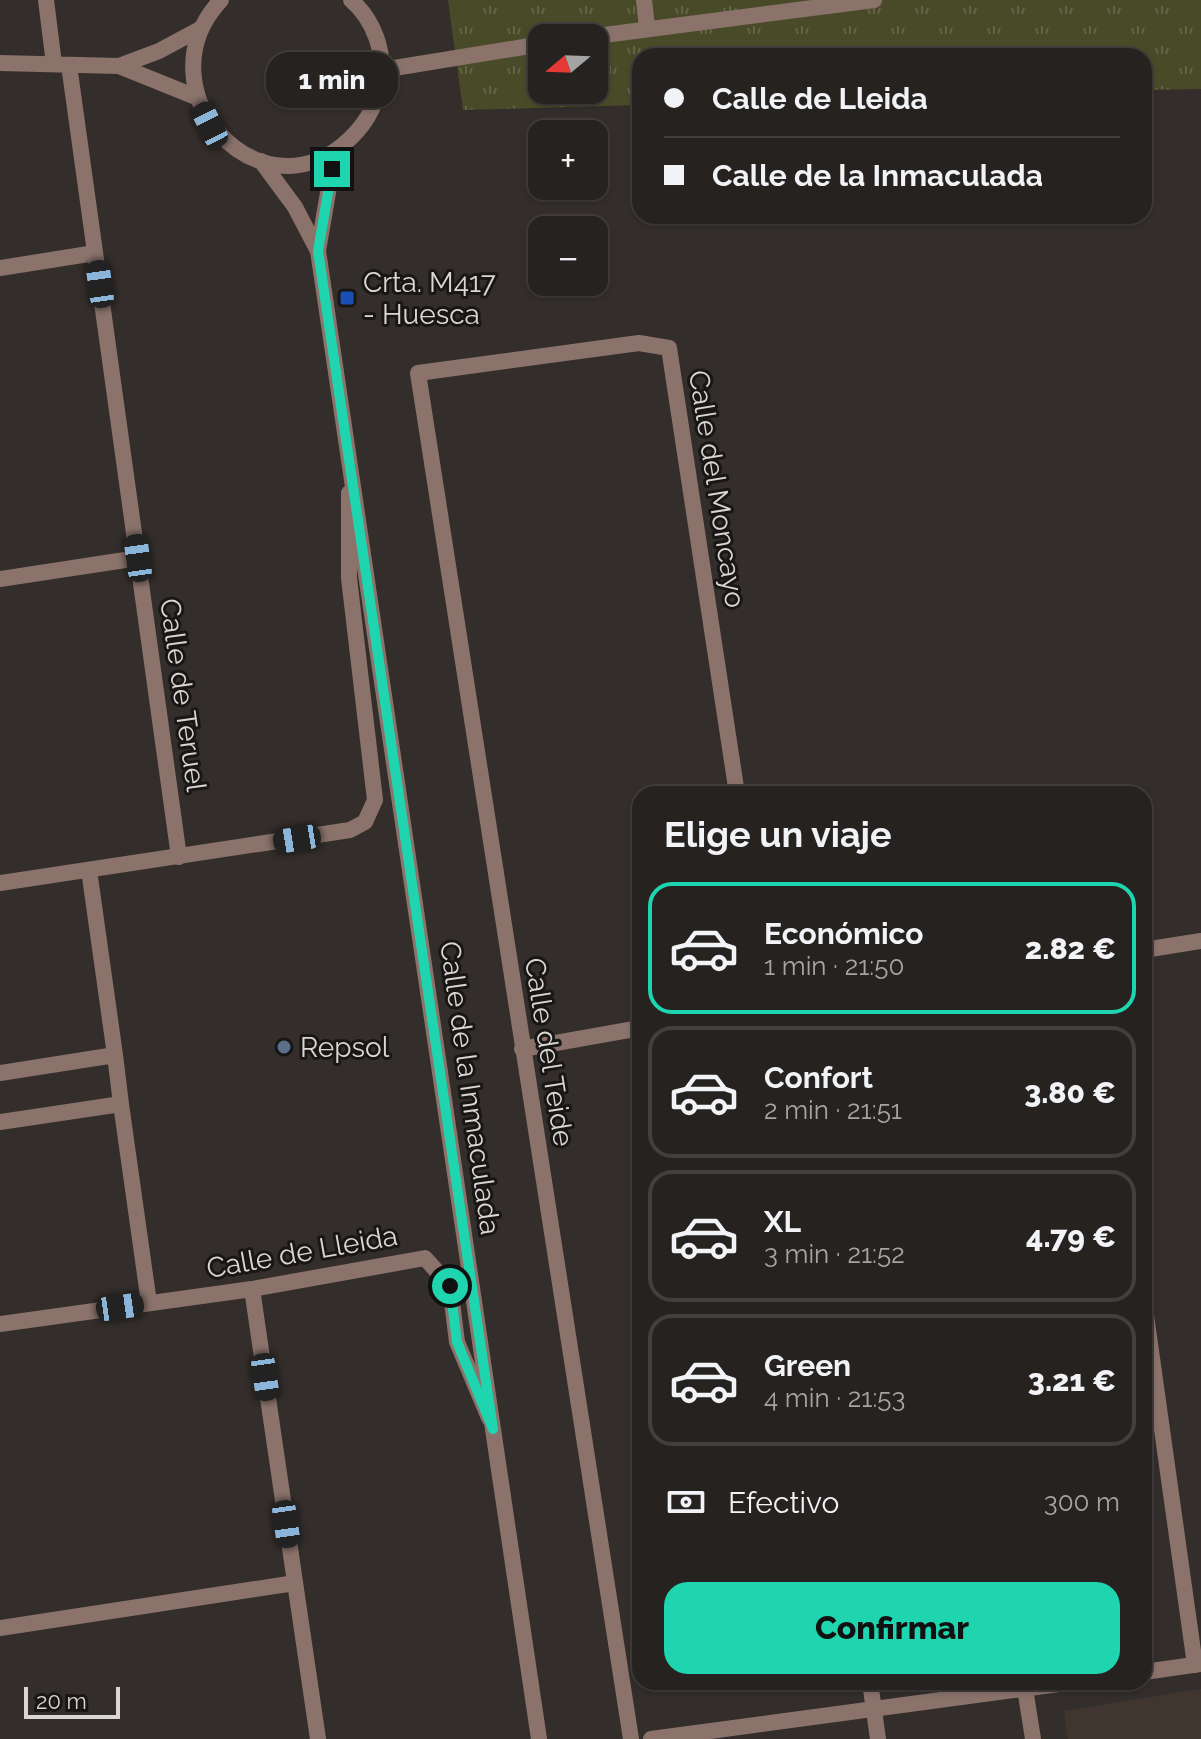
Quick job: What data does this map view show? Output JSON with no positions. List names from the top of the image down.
{
  "streets": {
    "street": [
      "Calle del Moncayo",
      "Calle de Teruel",
      "Calle del Teide",
      "Calle de la Inmaculada",
      "Calle de Lleida"
    ]
  },
  "crossings": [
    ["Calle del Moncayo", "Calle del Teide"],
    ["Calle de Teruel", "Calle de la Inmaculada"],
    ["Calle de la Inmaculada", "Calle de Lleida"]
  ],
  "places": {
    "transit": ["Crta. M417 - Huesca"],
    "other": ["Repsol"]
  },
  "scale_bar": "20 m",
  "north": "left",
  "page": {
    "map_buttons": ["+", "−"],
    "banner": ["Calle de Lleida", "Calle de la Inmaculada"],
    "bubble": "1 min",
    "heading": "Elige un viaje",
    "list": [
      {
        "name": "Económico",
        "note": "1 min · 21:50",
        "value": "2.82 €"
      },
      {
        "name": "Confort",
        "note": "2 min · 21:51",
        "value": "3.80 €"
      },
      {
        "name": "XL",
        "note": "3 min · 21:52",
        "value": "4.79 €"
      },
      {
        "name": "Green",
        "note": "4 min · 21:53",
        "value": "3.21 €"
      }
    ],
    "pay": ["Efectivo", "300 m"],
    "buttons": "Confirmar",
    "scale": "20 m"
  }
}
